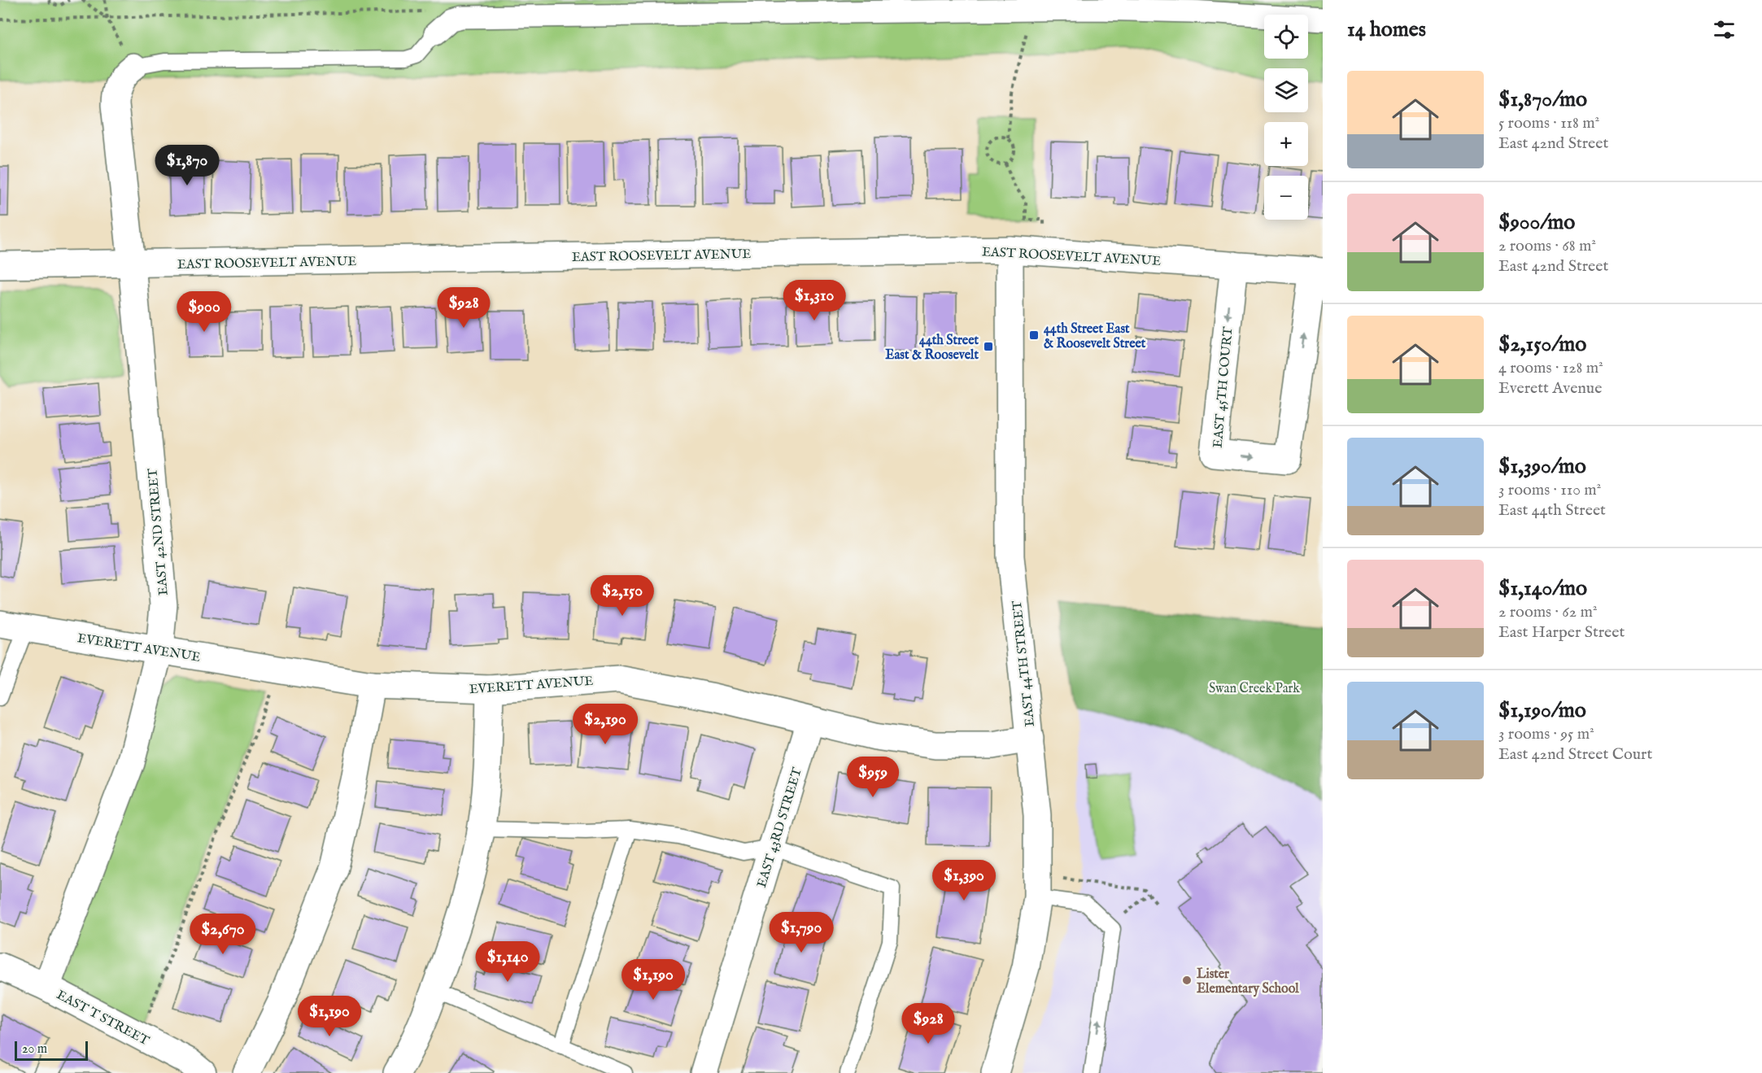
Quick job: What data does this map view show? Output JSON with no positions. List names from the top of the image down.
{
  "streets": {
    "street": [
      "EAST ROOSEVELT AVENUE",
      "EAST 45TH COURT",
      "EAST 42ND STREET",
      "EVERETT AVENUE",
      "EAST 44TH STREET",
      "EAST 43RD STREET",
      "EAST T STREET"
    ]
  },
  "crossings": [
    ["EAST ROOSEVELT AVENUE", "EAST 45TH COURT"],
    ["EAST ROOSEVELT AVENUE", "EAST 42ND STREET"],
    ["EAST ROOSEVELT AVENUE", "EAST 44TH STREET"],
    ["EAST 42ND STREET", "EVERETT AVENUE"],
    ["EAST 42ND STREET", "EAST T STREET"],
    ["EVERETT AVENUE", "EAST 44TH STREET"],
    ["EVERETT AVENUE", "EAST 43RD STREET"]
  ],
  "parks": ["Swan Creek Park"],
  "places": {
    "transit": ["44th Street East & Roosevelt Street", "44th Street East & Roosevelt"],
    "other": ["Lister Elementary School"]
  },
  "scale_bar": "20 m",
  "page": {
    "heading": "14 homes",
    "map_buttons": ["+", "−"],
    "list": [
      {
        "name": "$1,870/mo",
        "note": "5 rooms · 118 m² · East 42nd Street"
      },
      {
        "name": "$900/mo",
        "note": "2 rooms · 68 m² · East 42nd Street"
      },
      {
        "name": "$2,150/mo",
        "note": "4 rooms · 128 m² · Everett Avenue"
      },
      {
        "name": "$1,390/mo",
        "note": "3 rooms · 110 m² · East 44th Street"
      },
      {
        "name": "$1,140/mo",
        "note": "2 rooms · 62 m² · East Harper Street"
      },
      {
        "name": "$1,190/mo",
        "note": "3 rooms · 95 m² · East 42nd Street Court"
      }
    ],
    "price": [
      "$1,870",
      "$1,310",
      "$928",
      "$900",
      "$2,150",
      "$2,190",
      "$959",
      "$1,390",
      "$1,790",
      "$2,670",
      "$1,140",
      "$1,190",
      "$1,190",
      "$928"
    ],
    "scale": "20 m"
  }
}
